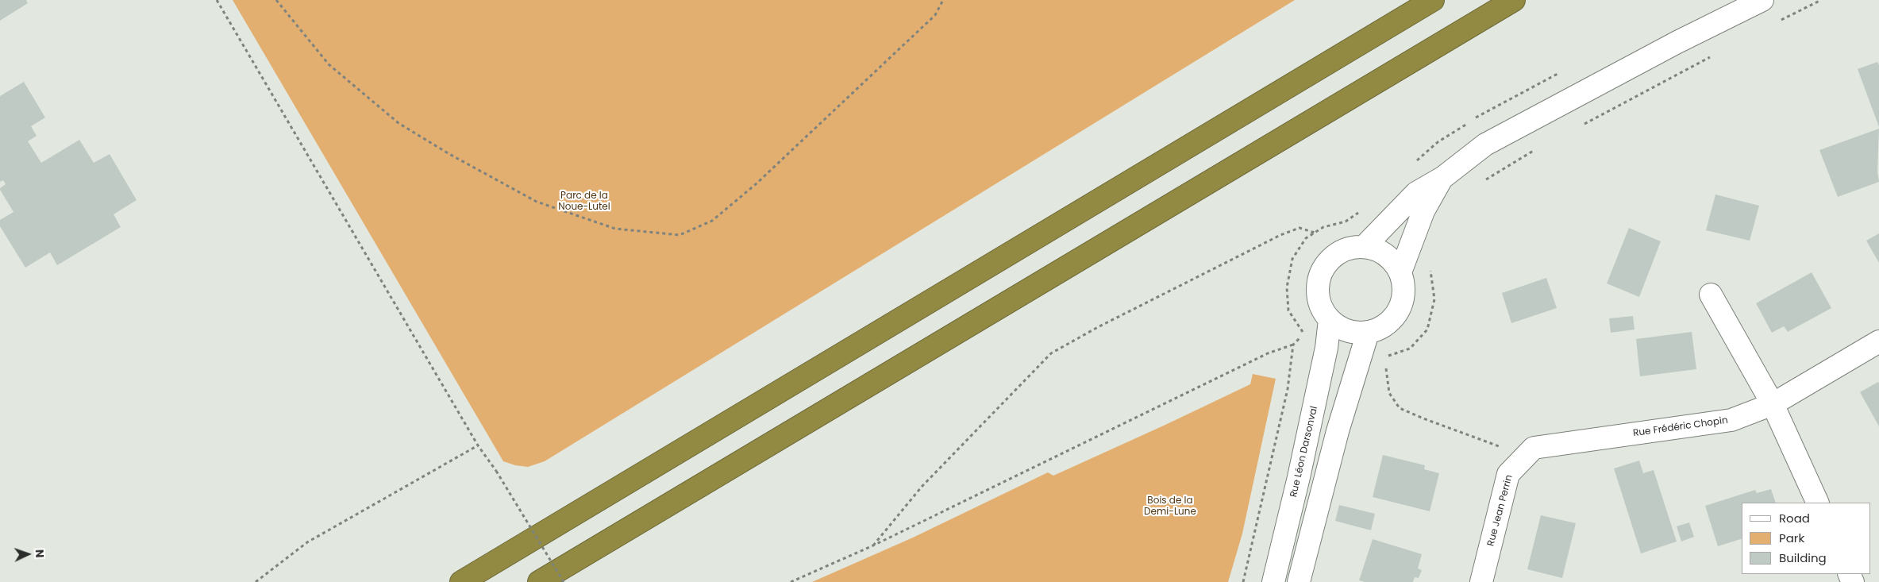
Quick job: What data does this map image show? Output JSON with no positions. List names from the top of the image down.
{
  "streets": {
    "street": ["Rue Frédéric Chopin", "Rue Léon Darsonval", "Rue Jean Perrin"]
  },
  "crossings": [
    ["Rue Frédéric Chopin", "Rue Jean Perrin"]
  ],
  "parks": ["Parc de la Noue-Lutel", "Bois de la Demi-Lune"],
  "legend": ["Road", "Park", "Building"],
  "north": "right"
}
